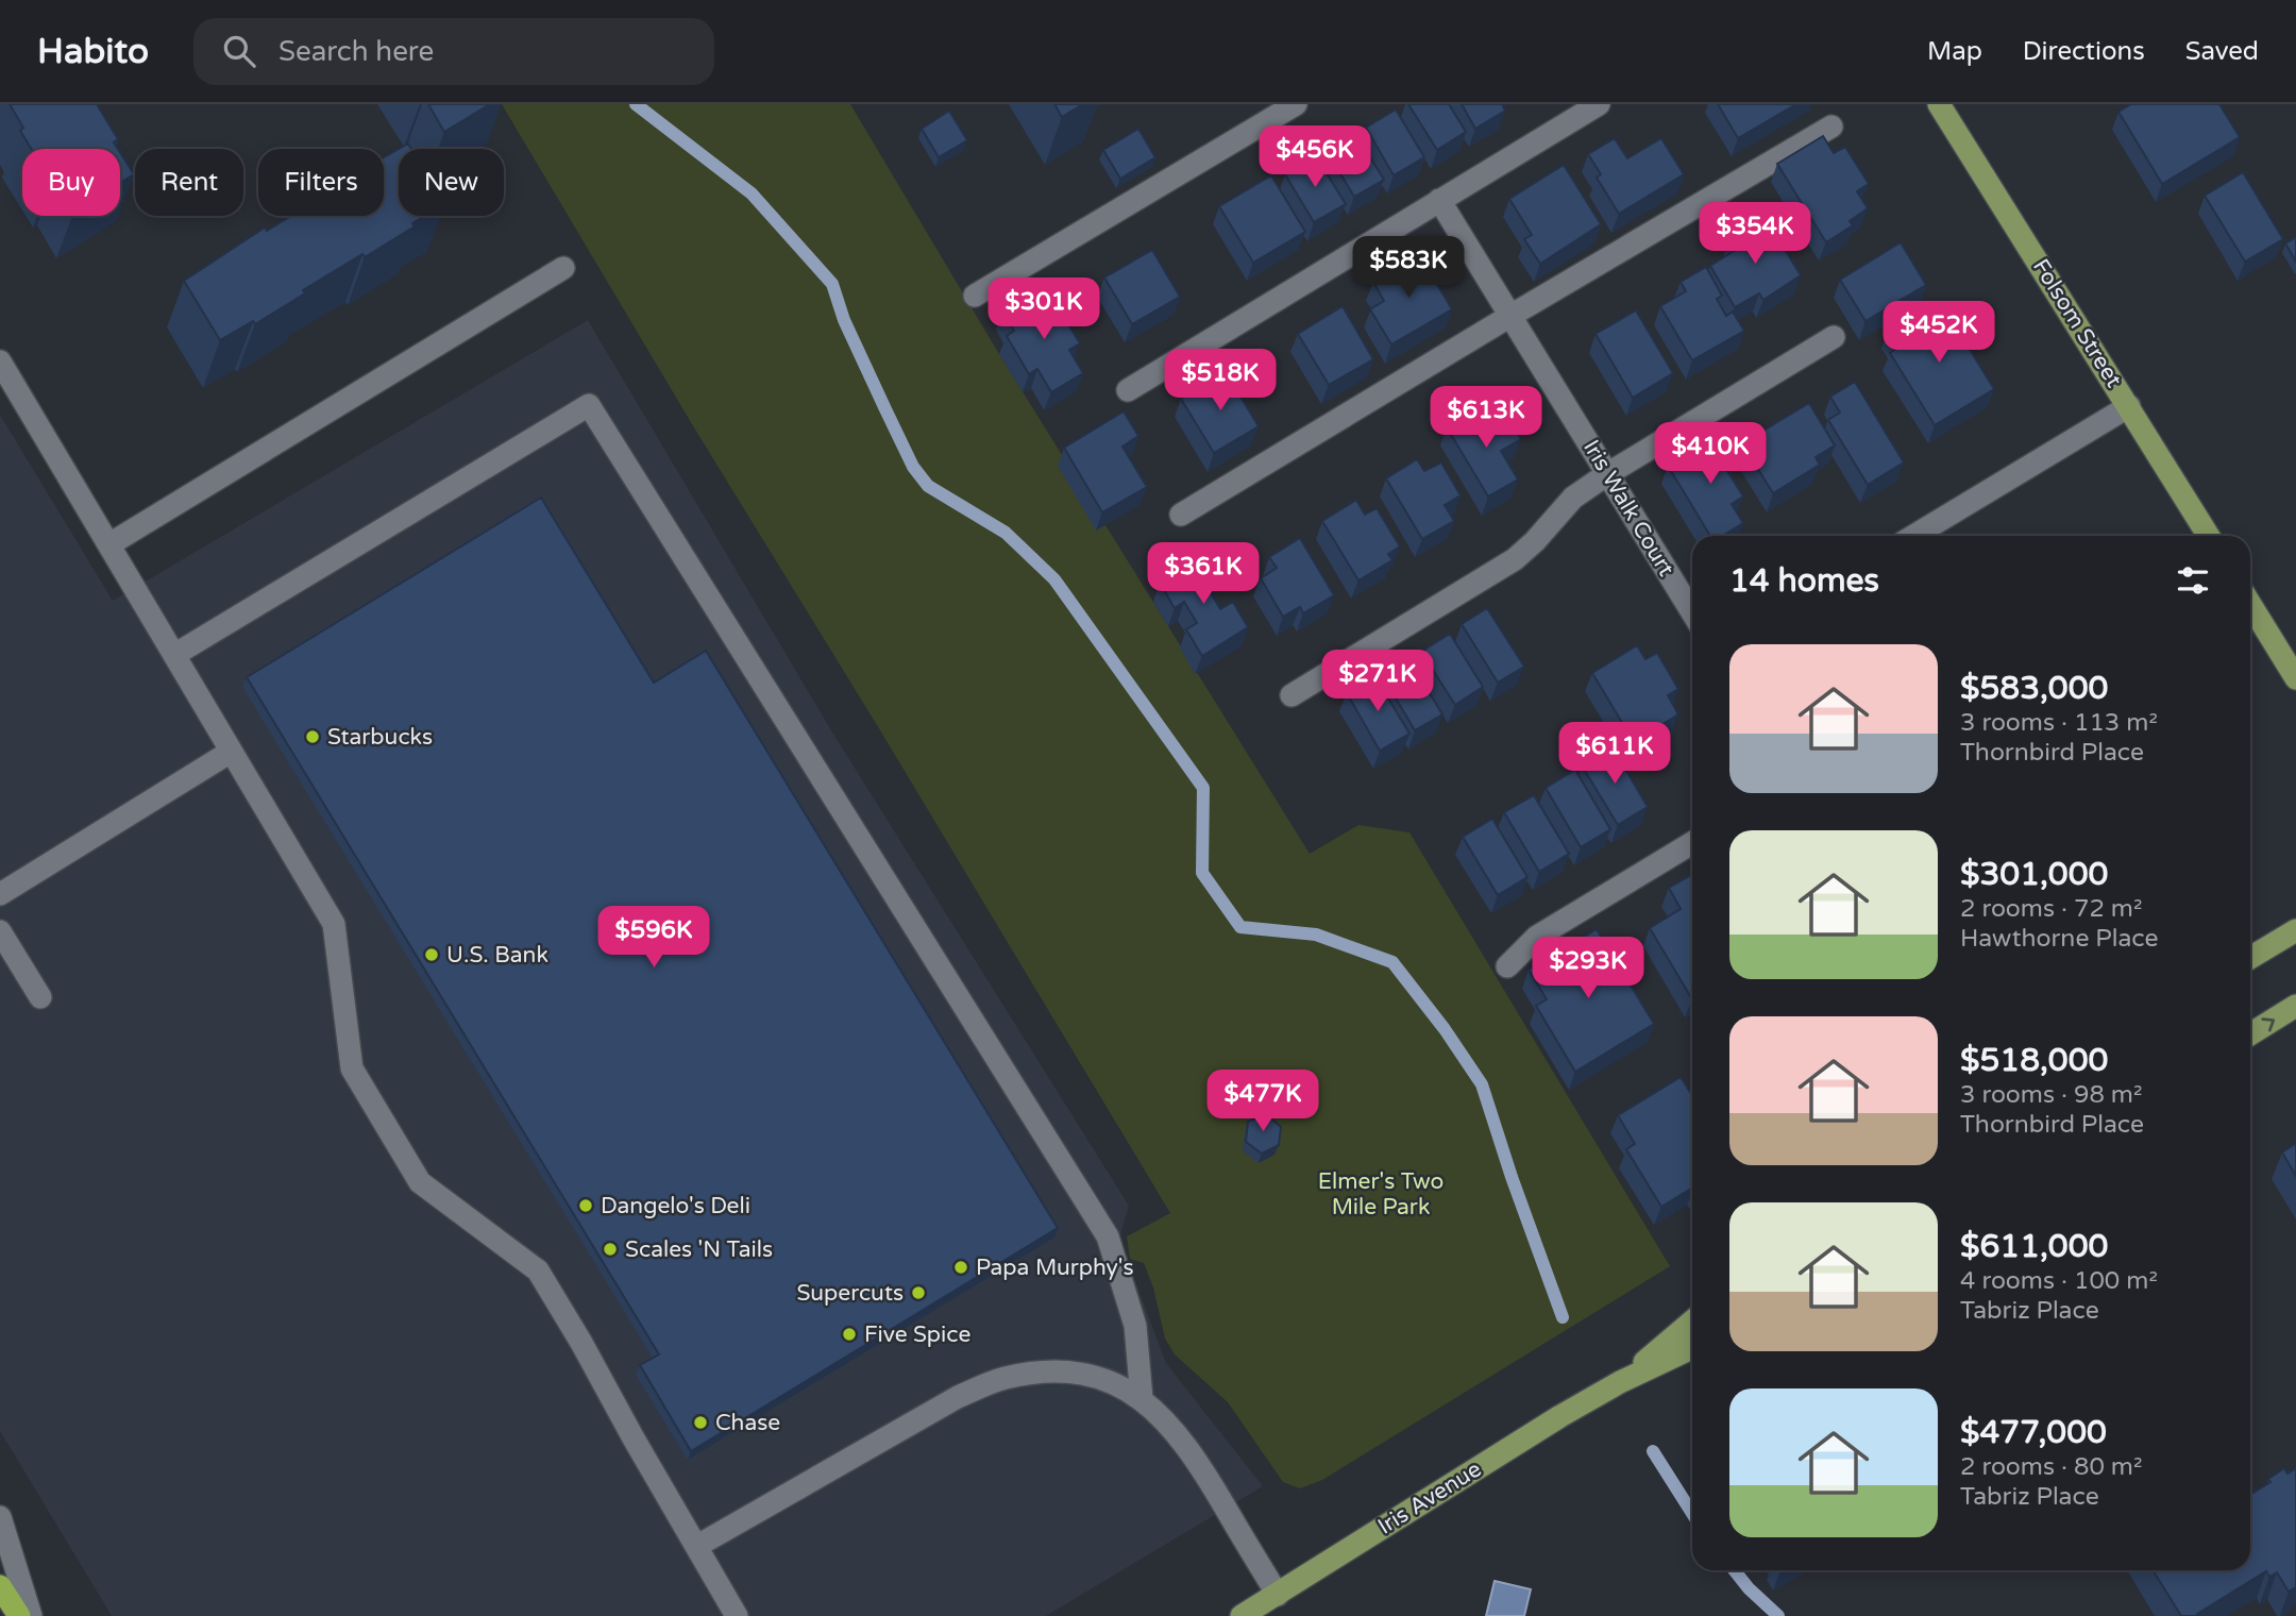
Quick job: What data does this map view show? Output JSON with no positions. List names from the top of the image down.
{
  "streets": {
    "main road": ["Folsom Street", "Iris Avenue"],
    "street": ["Iris Walk Court"]
  },
  "parks": ["Elmer's Two Mile Park"],
  "places": [
    "Starbucks",
    "U.S. Bank",
    "Dangelo's Deli",
    "Scales 'N Tails",
    "Papa Murphy's",
    "Supercuts",
    "Five Spice",
    "Chase"
  ],
  "page": {
    "header": "Habito",
    "search": "Search here",
    "nav": ["Map", "Directions", "Saved"],
    "price": [
      "$456K",
      "$354K",
      "$583K",
      "$301K",
      "$452K",
      "$518K",
      "$613K",
      "$410K",
      "$361K",
      "$271K",
      "$611K",
      "$596K",
      "$293K",
      "$477K"
    ],
    "chip": [
      "Buy",
      "Rent",
      "Filters",
      "New"
    ],
    "heading": "14 homes",
    "list": [
      {
        "name": "$583,000",
        "note": "3 rooms · 113 m² · Thornbird Place"
      },
      {
        "name": "$301,000",
        "note": "2 rooms · 72 m² · Hawthorne Place"
      },
      {
        "name": "$518,000",
        "note": "3 rooms · 98 m² · Thornbird Place"
      },
      {
        "name": "$611,000",
        "note": "4 rooms · 100 m² · Tabriz Place"
      },
      {
        "name": "$477,000",
        "note": "2 rooms · 80 m² · Tabriz Place"
      }
    ]
  }
}
